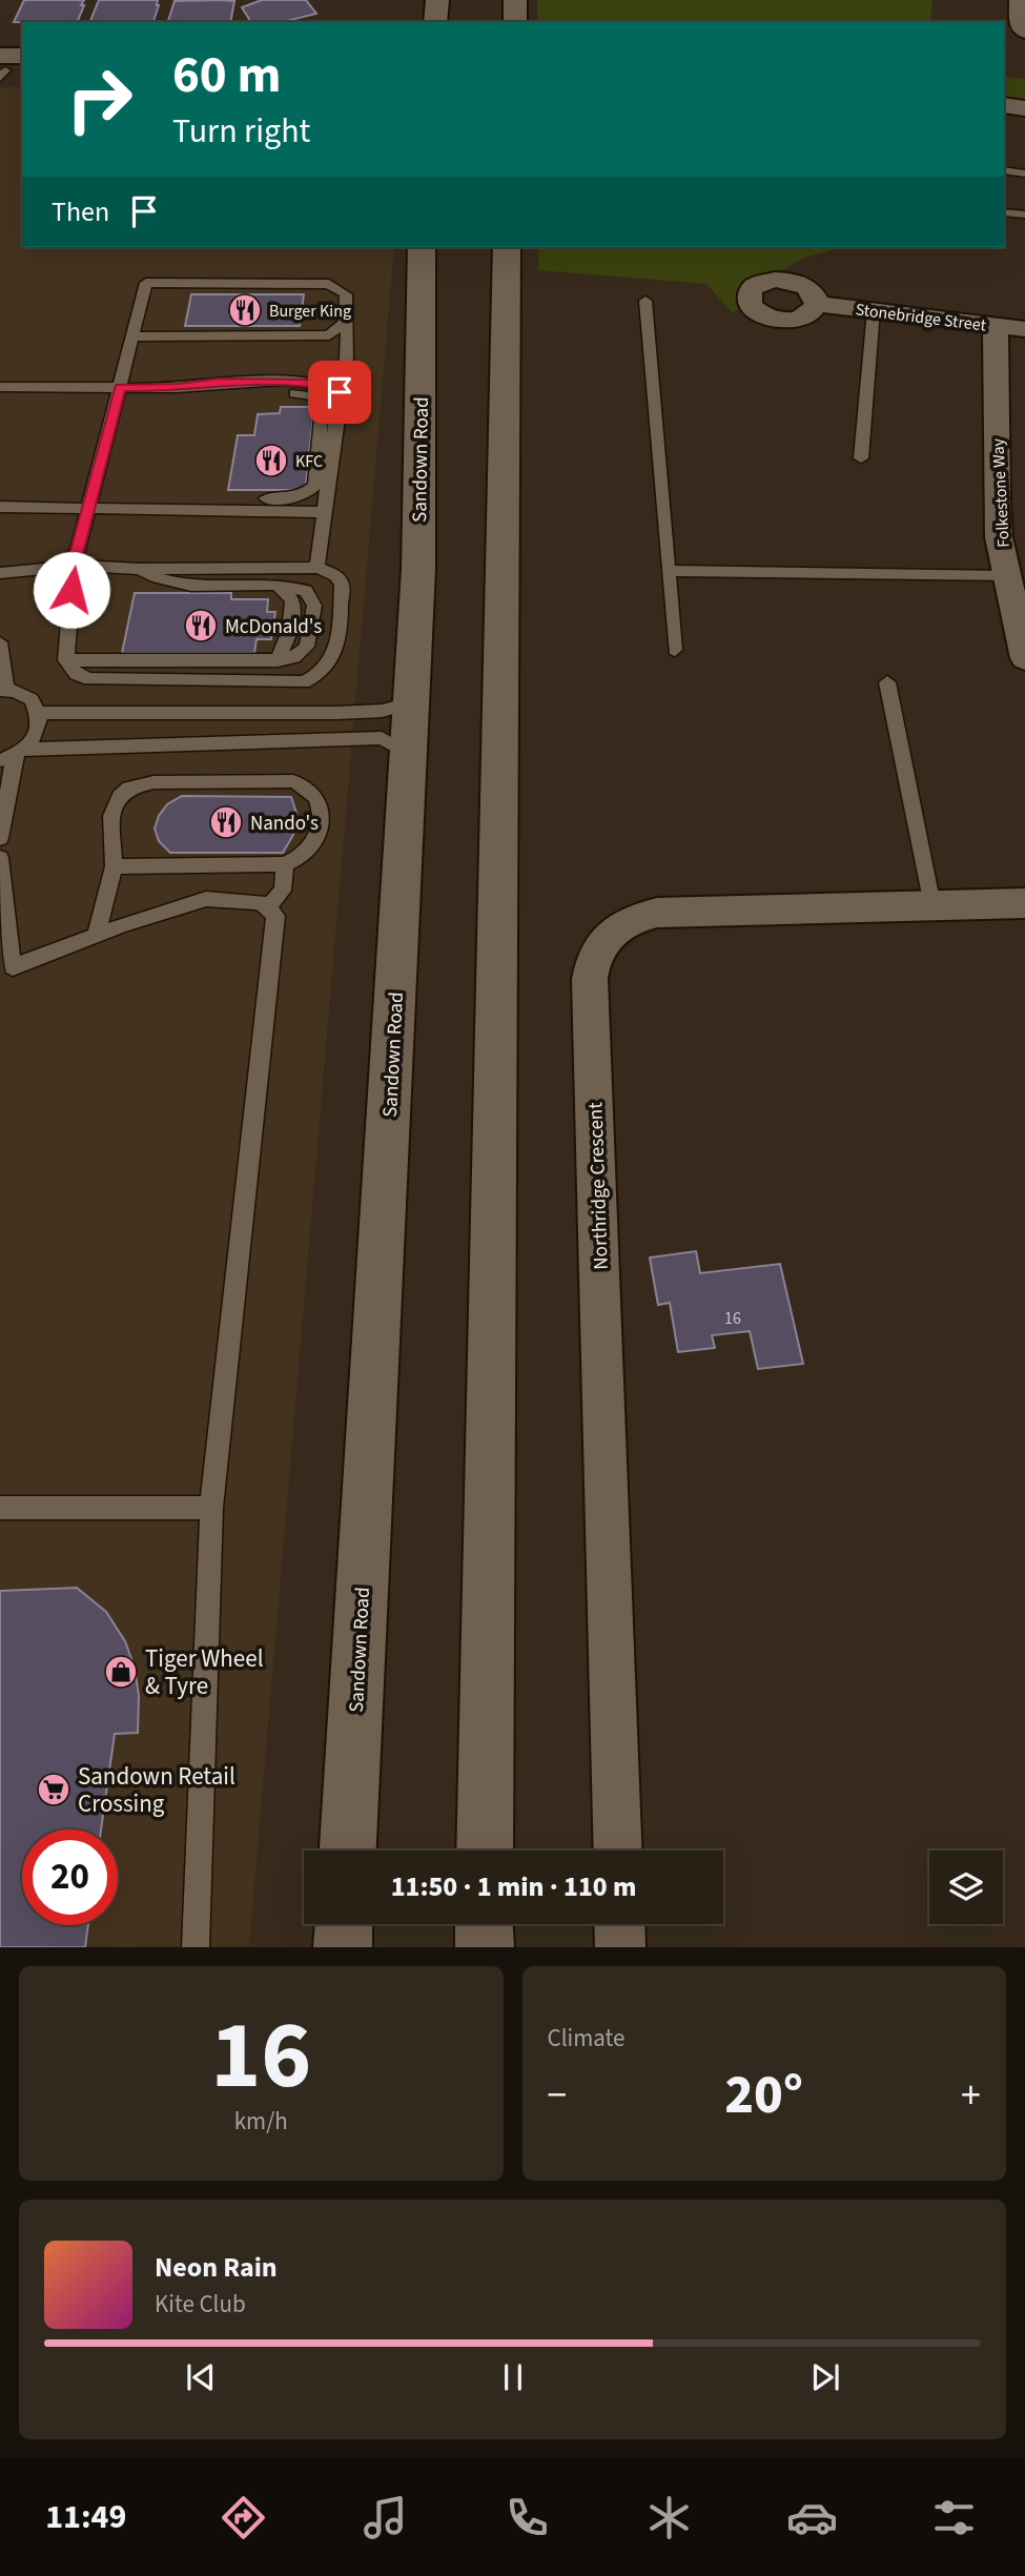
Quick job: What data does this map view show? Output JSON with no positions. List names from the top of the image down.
{
  "streets": {
    "main road": ["Sandown Road"],
    "street": ["Stonebridge Street", "Folkestone Way", "Northridge Crescent"]
  },
  "crossings": [
    ["Stonebridge Street", "Folkestone Way"]
  ],
  "places": {
    "restaurant": [
      "Burger King",
      "KFC",
      "McDonald's",
      "Nando's"
    ],
    "shop": ["Tiger Wheel & Tyre"],
    "supermarket": ["Sandown Retail Crossing"]
  },
  "house_numbers": ["16"],
  "page": {
    "turn": ["60 m", "Turn right"],
    "then": "Then",
    "limit": "20",
    "trip": "11:50 · 1 min · 110 m",
    "tile": [
      ["16", "km/h"],
      "Climate"
    ],
    "heat": ["−", "20°", "+"],
    "song": ["Neon Rain", "Kite Club"],
    "tabs": "11:49"
  }
}
